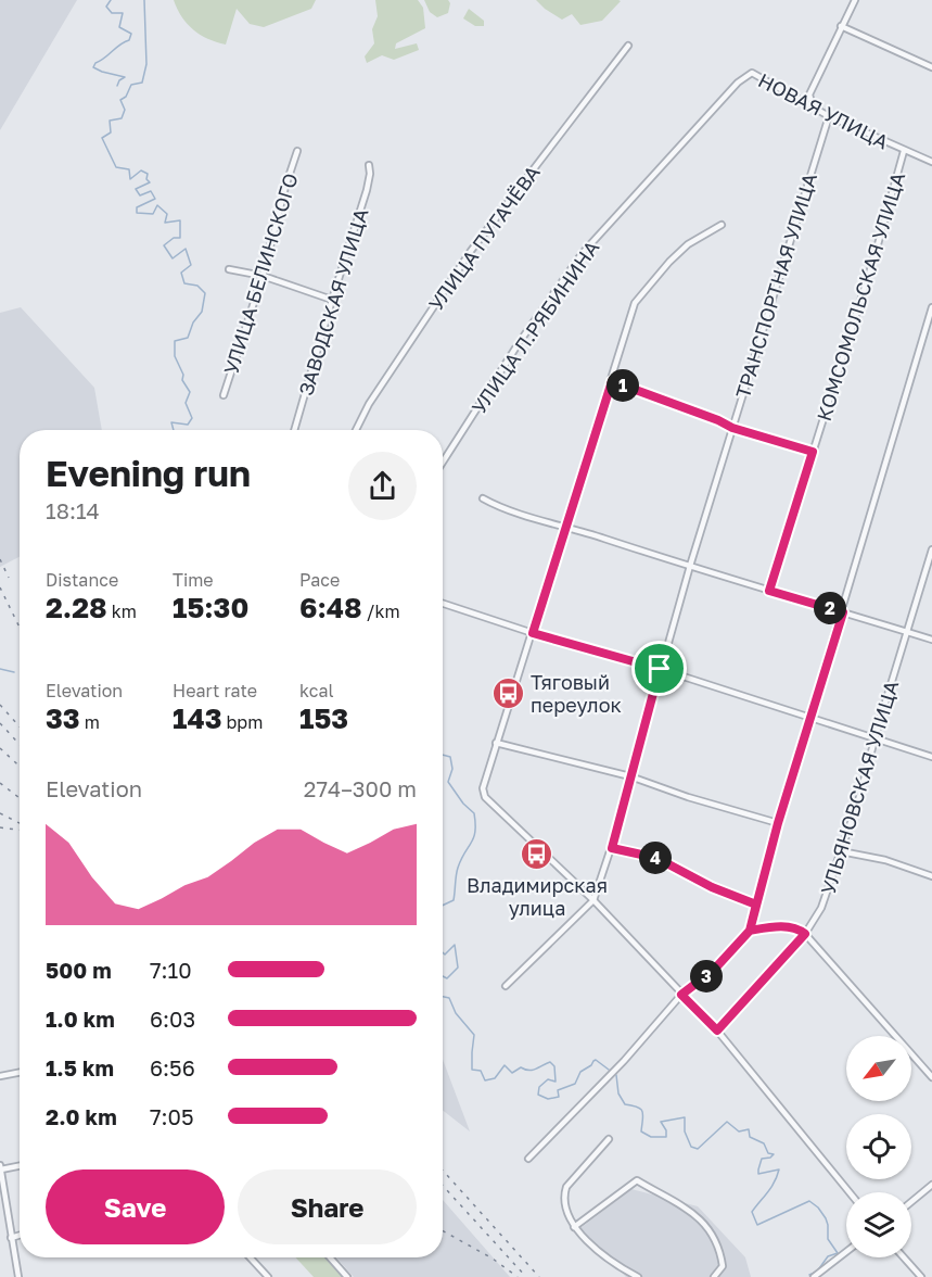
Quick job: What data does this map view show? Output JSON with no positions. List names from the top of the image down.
{
  "streets": {
    "street": [
      "НОВАЯ УЛИЦА",
      "УЛИЦА ПУГАЧЁВА",
      "УЛИЦА БЕЛИНСКОГО",
      "ТРАНСПОРТНАЯ УЛИЦА",
      "КОМСОМОЛЬСКАЯ УЛИЦА",
      "ЗАВОДСКАЯ УЛИЦА",
      "УЛИЦА Л.РЯБИНИНА",
      "УЛЬЯНОВСКАЯ УЛИЦА"
    ]
  },
  "crossings": [
    ["НОВАЯ УЛИЦА", "ТРАНСПОРТНАЯ УЛИЦА"],
    ["НОВАЯ УЛИЦА", "КОМСОМОЛЬСКАЯ УЛИЦА"],
    ["НОВАЯ УЛИЦА", "УЛИЦА Л.РЯБИНИНА"]
  ],
  "places": {
    "bus stop": ["Тяговый переулок", "Владимирская улица"]
  },
  "north": "bottom left",
  "page": {
    "pins": [
      "1",
      "2",
      "4",
      "3"
    ],
    "heading": ["Evening run", "18:14"],
    "stats": [
      ["Distance", "2.28 km"],
      ["Time", "15:30"],
      ["Pace", "6:48 /km"],
      ["Elevation", "33 m"],
      ["Heart rate", "143 bpm"],
      ["kcal", "153"]
    ],
    "chart": ["Elevation", "274–300 m"],
    "list": [
      {
        "name": "500 m",
        "note": "7:10"
      },
      {
        "name": "1.0 km",
        "note": "6:03"
      },
      {
        "name": "1.5 km",
        "note": "6:56"
      },
      {
        "name": "2.0 km",
        "note": "7:05"
      }
    ],
    "buttons": ["Save", "Share"]
  }
}
